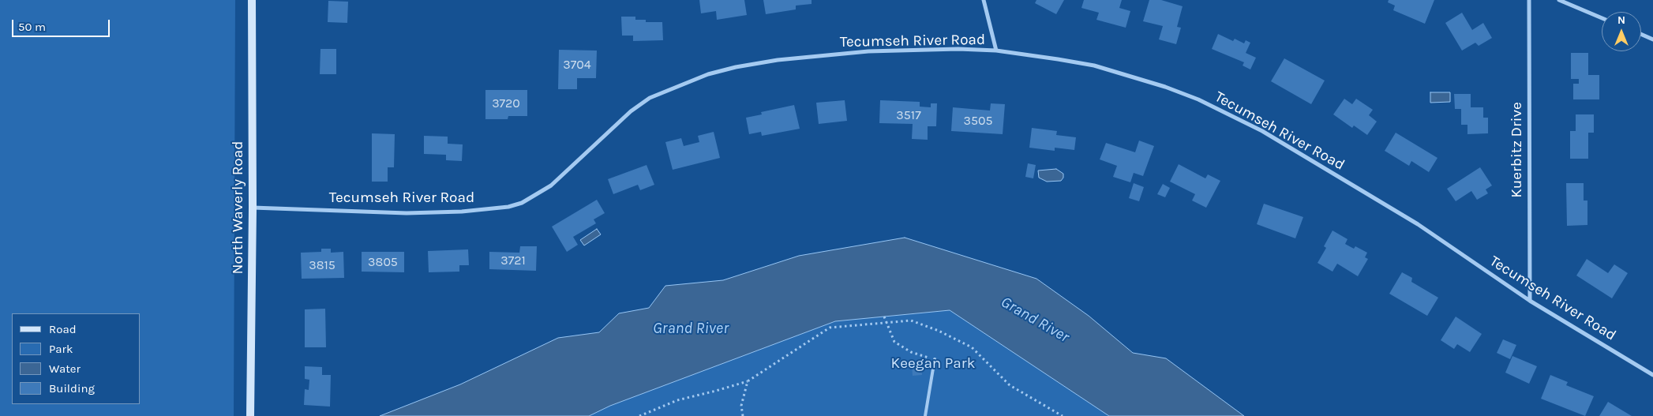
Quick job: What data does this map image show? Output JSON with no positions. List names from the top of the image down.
{
  "streets": {
    "main road": ["North Waverly Road"],
    "street": ["Tecumseh River Road", "Kuerbitz Drive"]
  },
  "crossings": [
    ["Tecumseh River Road", "Kuerbitz Drive"],
    ["Tecumseh River Road", "North Waverly Road"]
  ],
  "water": ["Grand River"],
  "parks": ["Keegan Park"],
  "house_numbers": [
    "3704",
    "3720",
    "3517",
    "3505",
    "3721",
    "3805",
    "3815"
  ],
  "legend": [
    "Road",
    "Park",
    "Water",
    "Building"
  ],
  "scale_bar": "50 m",
  "north": "top"
}
